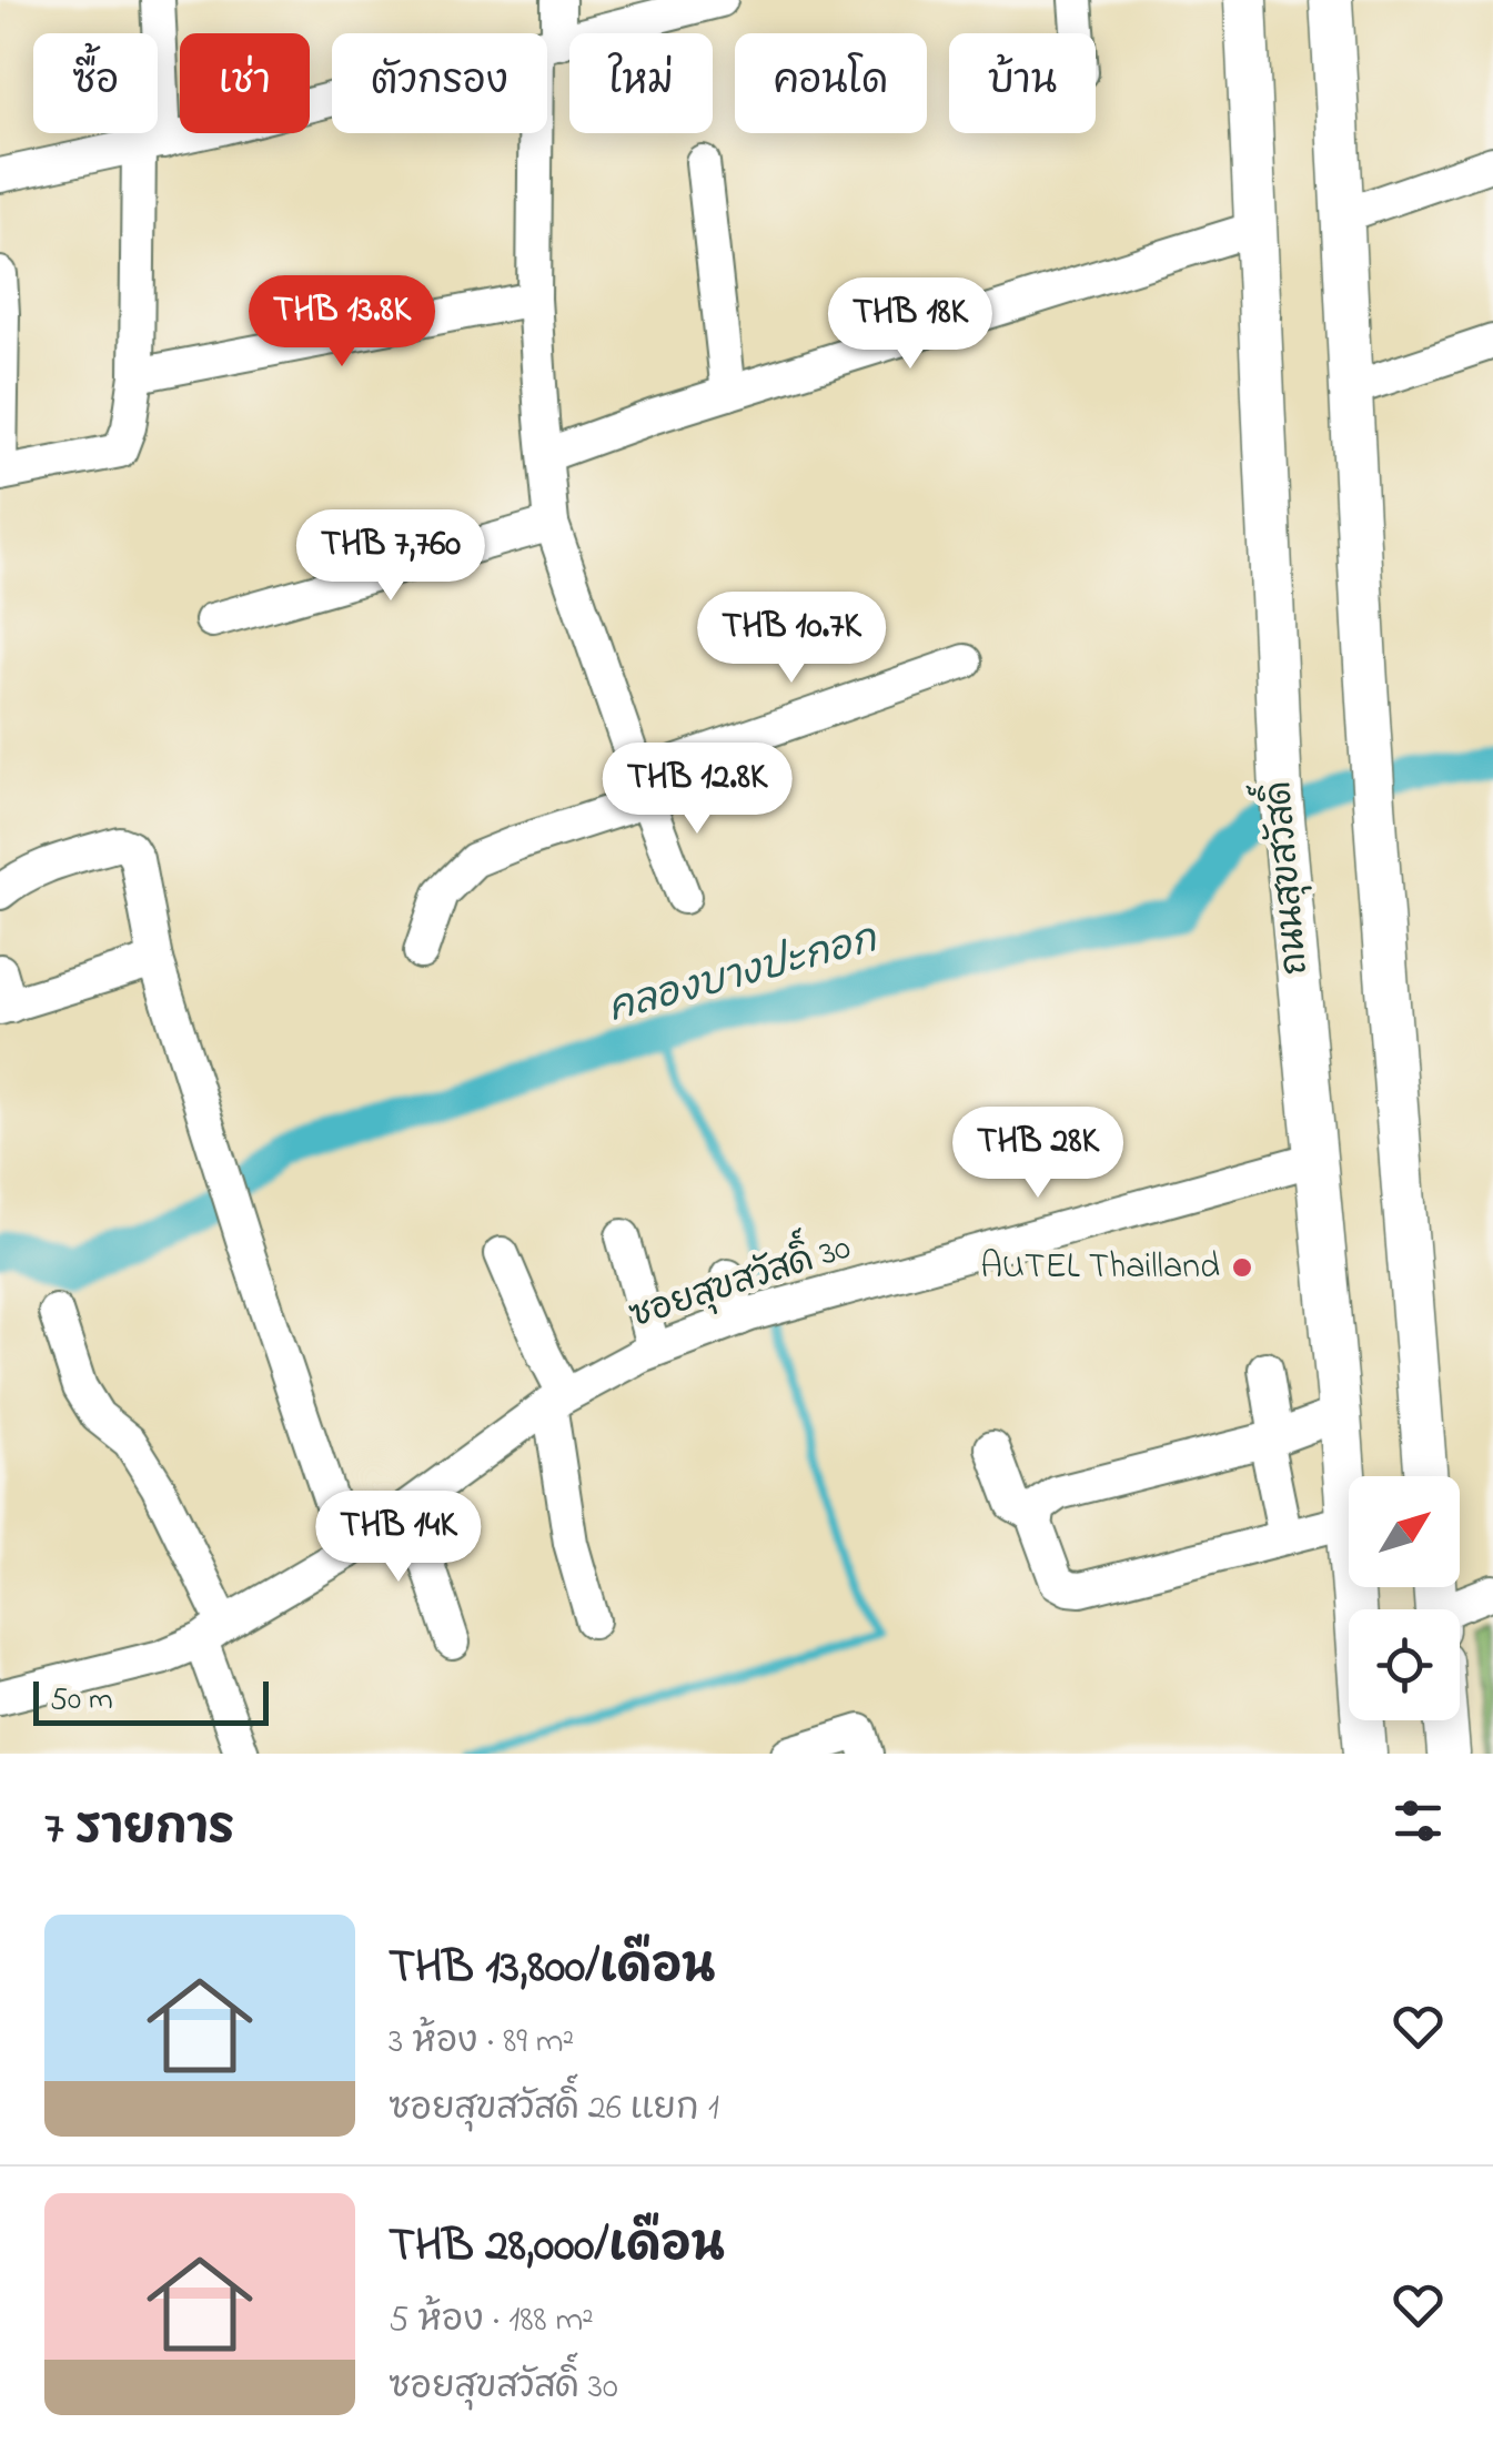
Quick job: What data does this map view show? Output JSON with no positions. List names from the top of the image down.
{
  "streets": {
    "main road": ["ถนนสุขสวัสดิ์"],
    "street": ["ซอยสุขสวัสดิ์ 30"]
  },
  "crossings": [
    ["ถนนสุขสวัสดิ์", "ซอยสุขสวัสดิ์ 30"]
  ],
  "water": ["คลองบางปะกอก"],
  "places": ["AUTEL Thailland"],
  "scale_bar": "50 m",
  "north": "top right",
  "page": {
    "chip": [
      "ซื้อ",
      "เช่า",
      "ตัวกรอง",
      "ใหม่",
      "คอนโด",
      "บ้าน"
    ],
    "price": [
      "THB 13.8K",
      "THB 18K",
      "THB 7,760",
      "THB 10.7K",
      "THB 12.8K",
      "THB 28K",
      "THB 14K"
    ],
    "scale": "50 m",
    "heading": "7 รายการ",
    "list": [
      {
        "name": "THB 13,800/เดือน",
        "note": "3 ห้อง · 89 m² · ซอยสุขสวัสดิ์ 26 แยก 1"
      },
      {
        "name": "THB 28,000/เดือน",
        "note": "5 ห้อง · 188 m² · ซอยสุขสวัสดิ์ 30"
      }
    ]
  }
}
